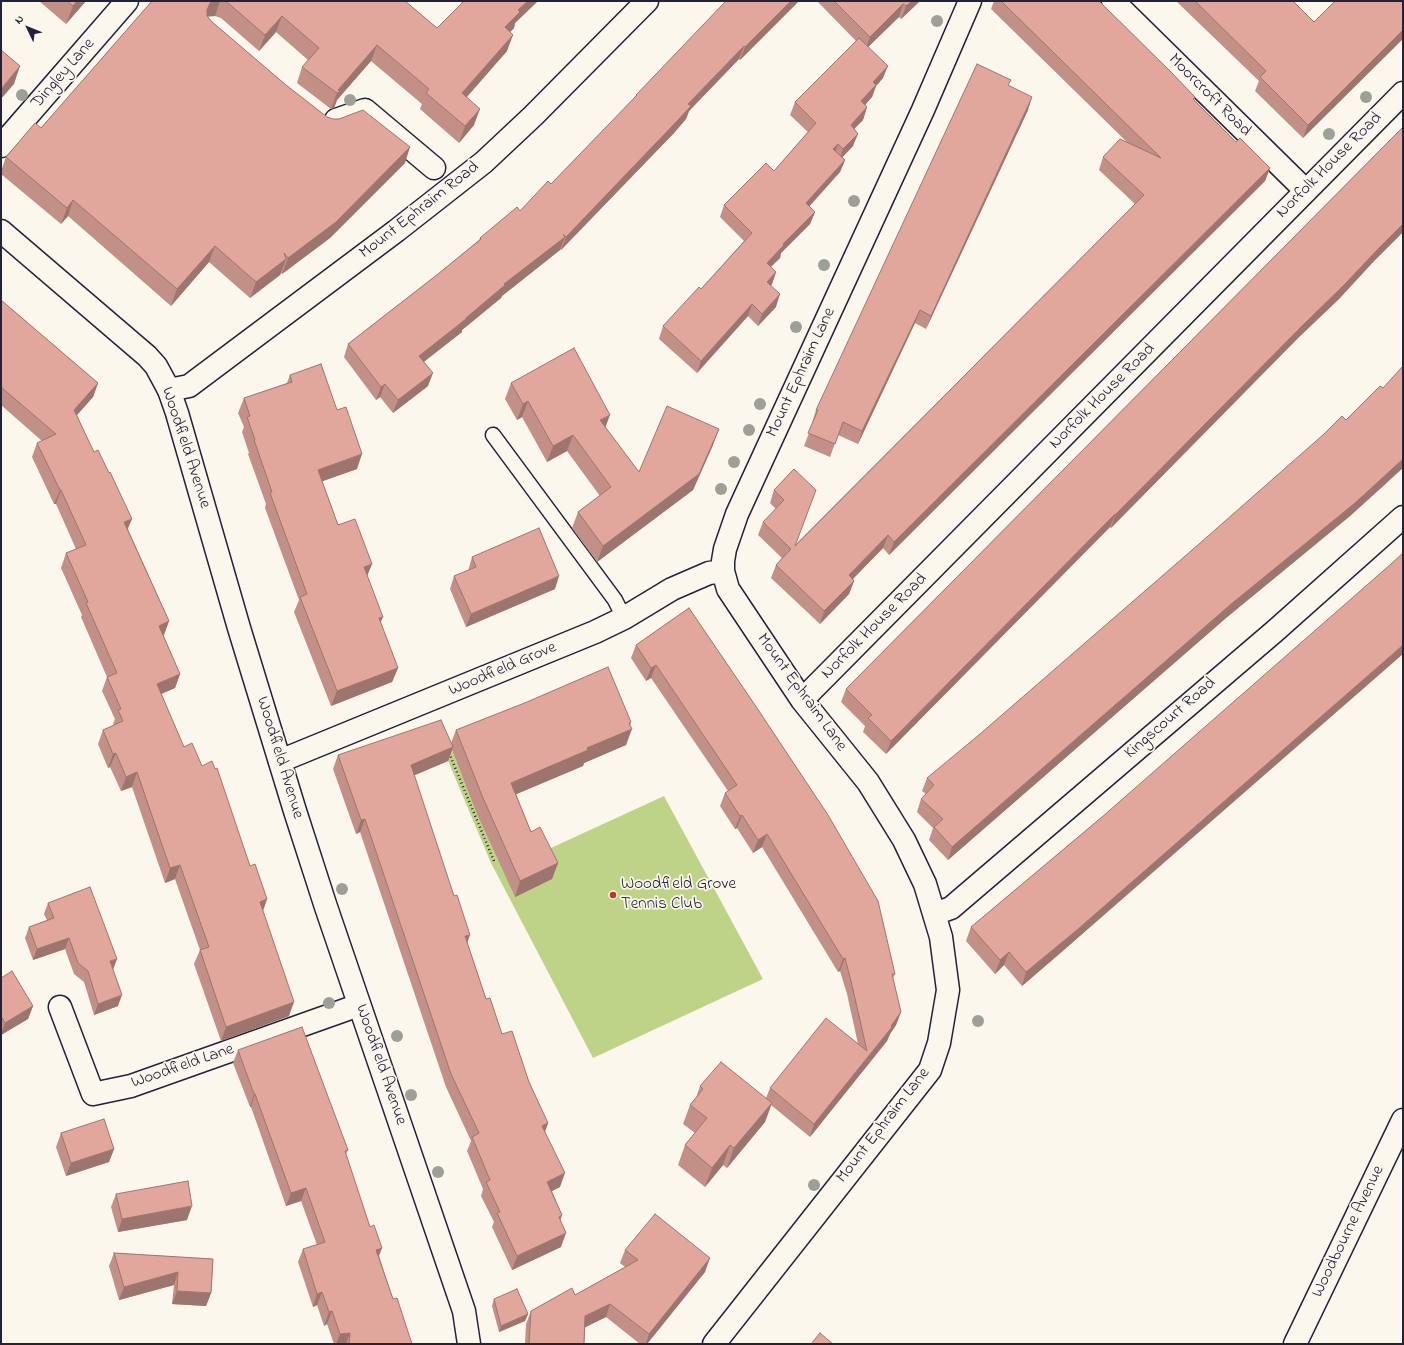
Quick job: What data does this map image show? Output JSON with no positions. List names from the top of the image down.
{
  "streets": {
    "street": [
      "Dingley Lane",
      "Moorcroft Road",
      "Norfolk House Road",
      "Mount Ephraim Road",
      "Mount Ephraim Lane",
      "Woodfield Avenue",
      "Woodfield Grove",
      "Kingscourt Road",
      "Woodfield Lane",
      "Woodbourne Avenue"
    ]
  },
  "crossings": [
    ["Moorcroft Road", "Norfolk House Road"],
    ["Norfolk House Road", "Mount Ephraim Lane"],
    ["Mount Ephraim Road", "Woodfield Avenue"],
    ["Mount Ephraim Lane", "Woodfield Grove"],
    ["Mount Ephraim Lane", "Kingscourt Road"],
    ["Woodfield Avenue", "Woodfield Grove"],
    ["Woodfield Avenue", "Woodfield Lane"]
  ],
  "places": ["Woodfield Grove Tennis Club"],
  "north": "top left"
}
